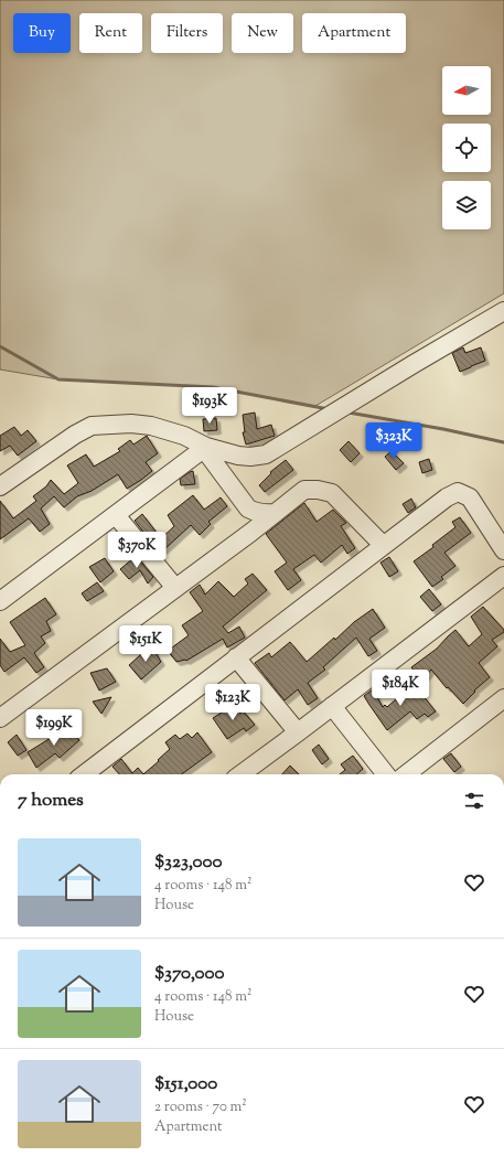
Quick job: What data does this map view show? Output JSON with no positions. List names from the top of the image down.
{
  "north": "left",
  "page": {
    "chip": [
      "Buy",
      "Rent",
      "Filters",
      "New",
      "Apartment"
    ],
    "price": [
      "$193K",
      "$323K",
      "$370K",
      "$151K",
      "$184K",
      "$123K",
      "$199K"
    ],
    "heading": "7 homes",
    "list": [
      {
        "name": "$323,000",
        "note": "4 rooms · 148 m² · House"
      },
      {
        "name": "$370,000",
        "note": "4 rooms · 148 m² · House"
      },
      {
        "name": "$151,000",
        "note": "2 rooms · 70 m² · Apartment"
      }
    ]
  }
}
